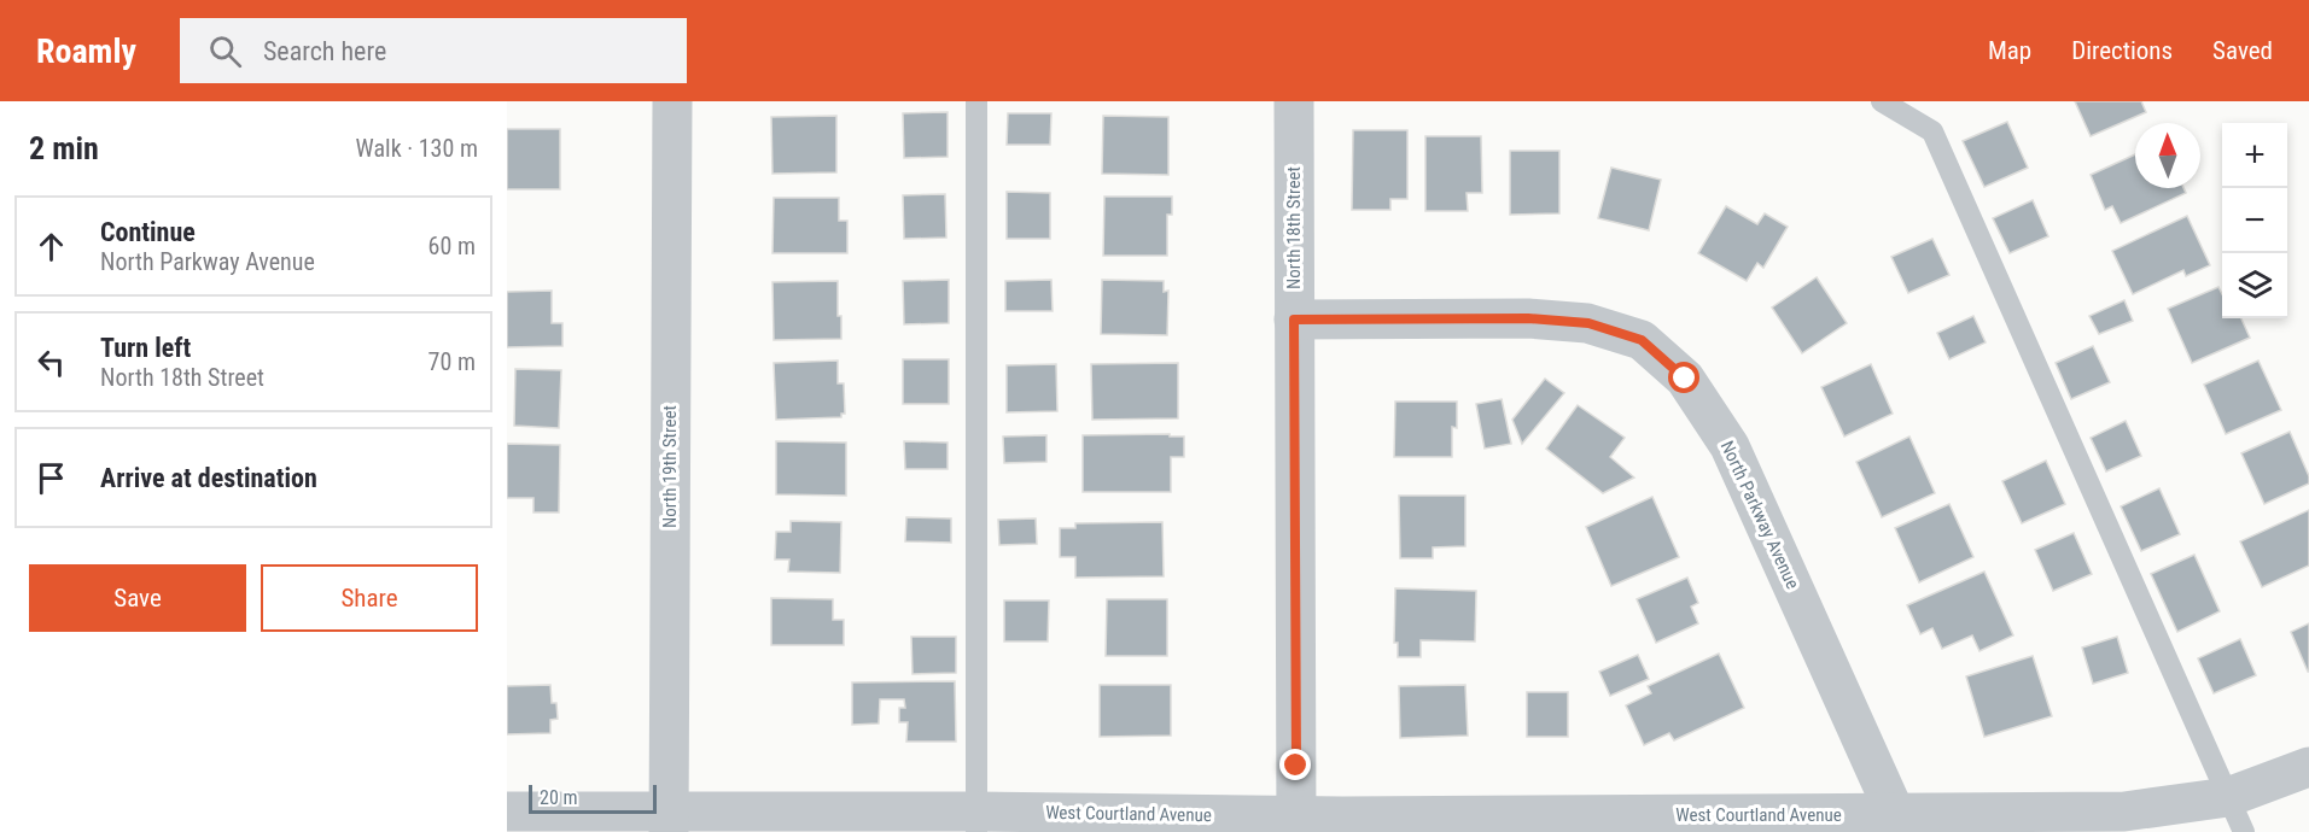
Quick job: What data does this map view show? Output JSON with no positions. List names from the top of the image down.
{
  "streets": {
    "street": [
      "North 18th Street",
      "North 19th Street",
      "North Parkway Avenue",
      "West Courtland Avenue"
    ]
  },
  "crossings": [
    ["North 18th Street", "North Parkway Avenue"],
    ["North 18th Street", "West Courtland Avenue"],
    ["North 19th Street", "West Courtland Avenue"],
    ["North Parkway Avenue", "West Courtland Avenue"]
  ],
  "scale_bar": "20 m",
  "north": "top",
  "page": {
    "header": "Roamly",
    "search": "Search here",
    "nav": ["Map", "Directions", "Saved"],
    "heading": ["2 min", "Walk · 130 m"],
    "map_buttons": ["+", "−"],
    "list": [
      ["Continue", "North Parkway Avenue", "60 m"],
      ["Turn left", "North 18th Street", "70 m"],
      "Arrive at destination"
    ],
    "buttons": ["Save", "Share"],
    "scale": "20 m"
  }
}
